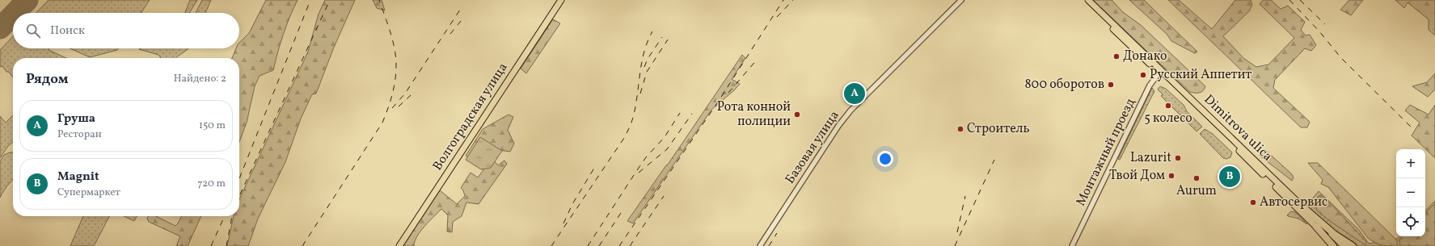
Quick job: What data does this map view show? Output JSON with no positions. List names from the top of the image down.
{
  "streets": {
    "main road": ["Волгоградская улица", "Dimitrova ulica"],
    "street": ["Базовая улица", "Монтажный проезд"]
  },
  "crossings": [
    ["Dimitrova ulica", "Монтажный проезд"]
  ],
  "places": [
    "Донако",
    "Русский Аппетит",
    "800 оборотов",
    "5 колесо",
    "Рота конной полиции",
    "Строитель",
    "Lazurit",
    "Твой Дом",
    "Aurum",
    "Автосервис"
  ],
  "page": {
    "search": "Поиск",
    "heading": ["Рядом", "Найдено: 2"],
    "pins": ["A", "B"],
    "list": [
      {
        "mark": "A",
        "name": "Груша",
        "note": "Ресторан",
        "value": "150 m"
      },
      {
        "mark": "B",
        "name": "Magnit",
        "note": "Супермаркет",
        "value": "720 m"
      }
    ],
    "map_buttons": ["+", "−"]
  }
}
